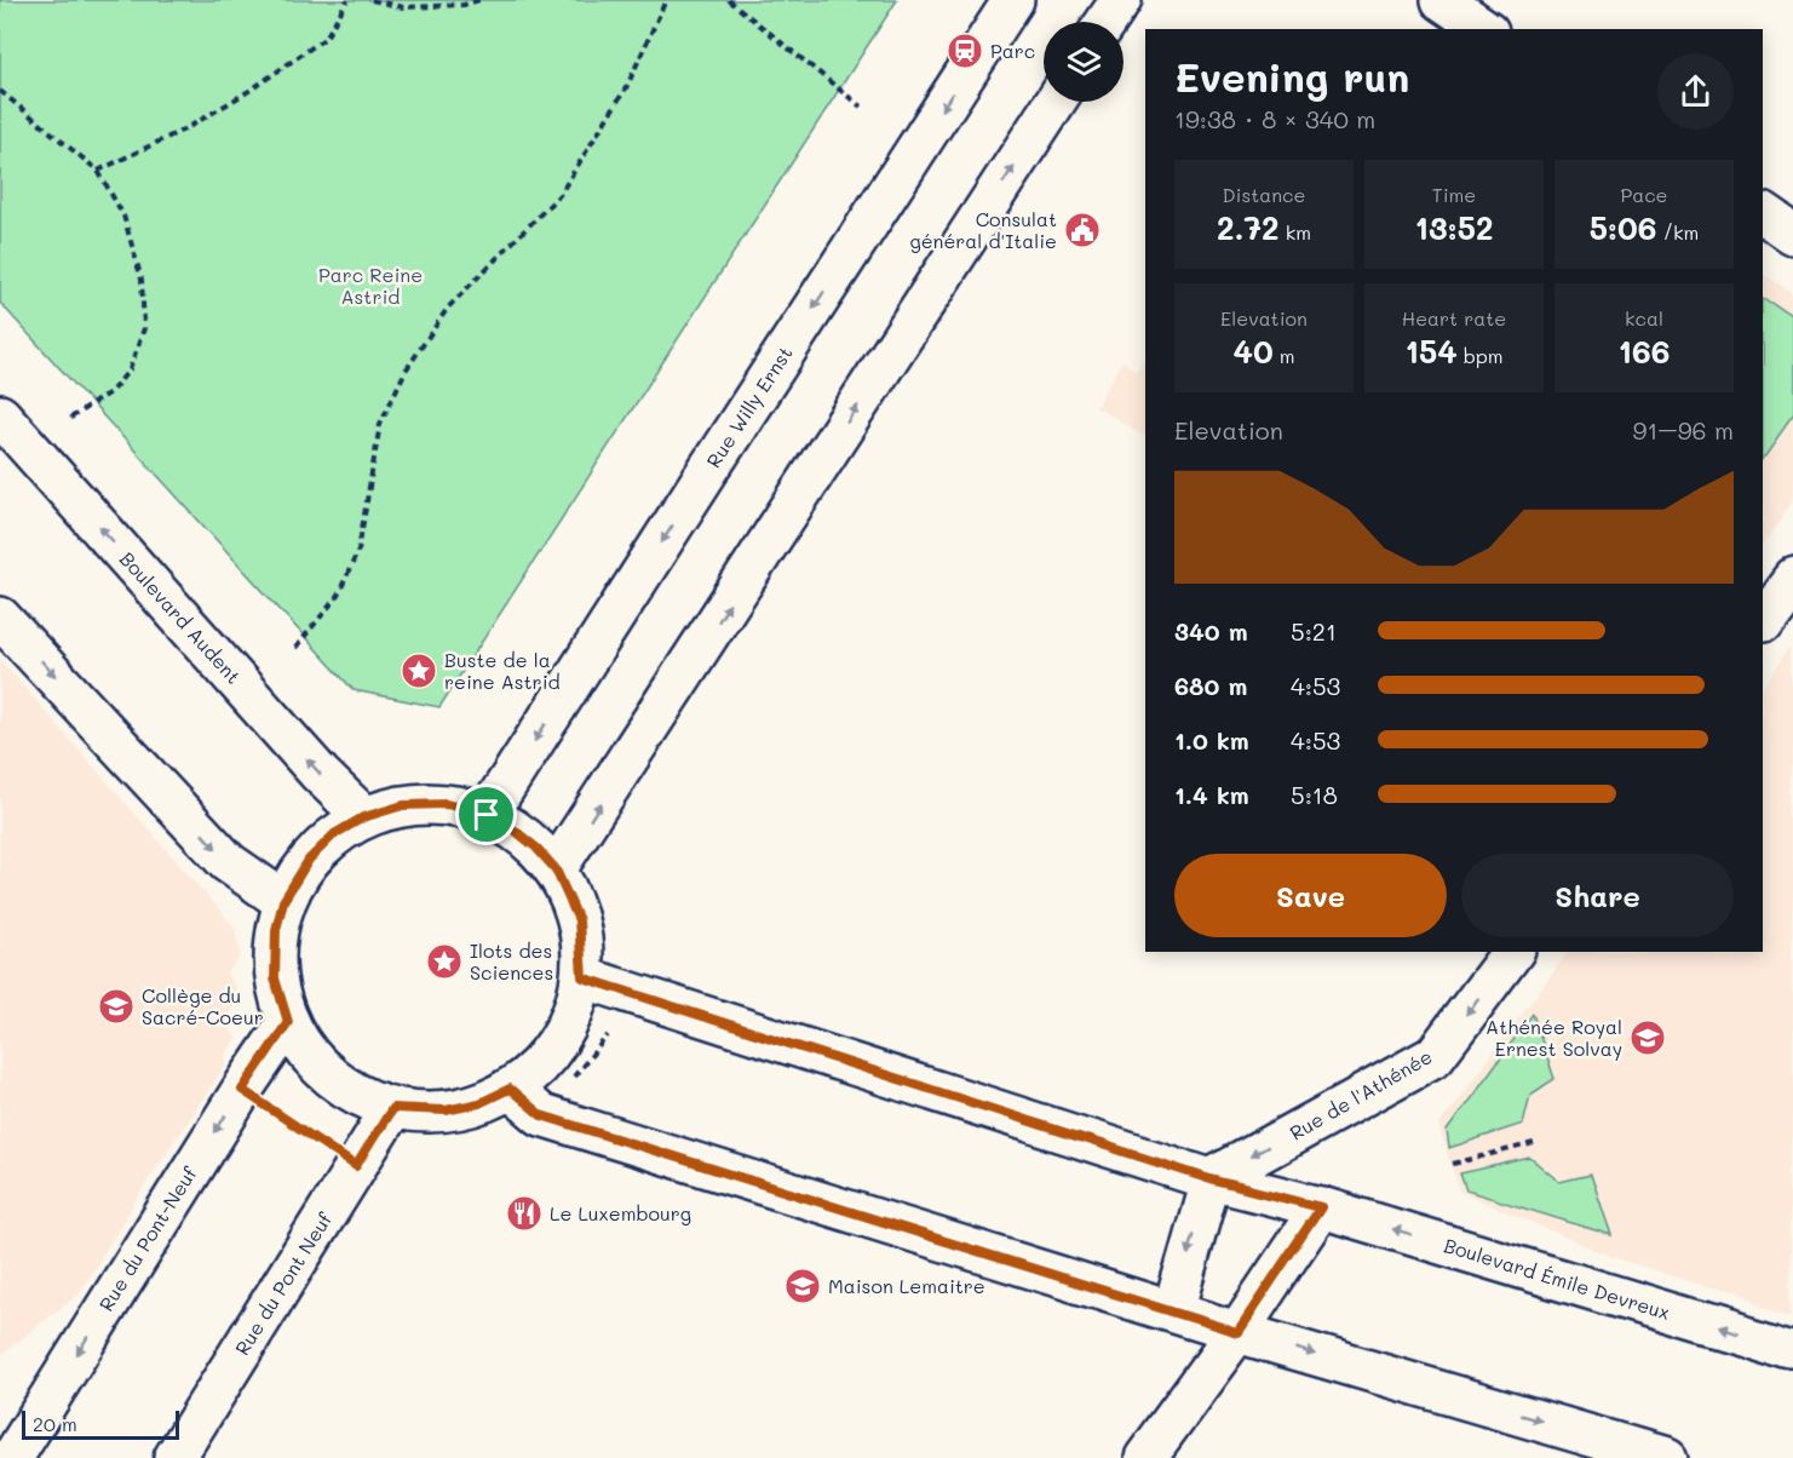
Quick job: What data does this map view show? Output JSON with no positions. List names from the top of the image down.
{
  "streets": {
    "street": [
      "Rue Willy Ernst",
      "Boulevard Audent",
      "Rue de l'Athénée",
      "Rue du Pont-Neuf",
      "Boulevard Émile Devreux",
      "Rue du Pont Neuf"
    ]
  },
  "crossings": [
    ["Rue de l'Athénée", "Boulevard Émile Devreux"]
  ],
  "one_way": ["Rue de l'Athénée", "Rue du Pont-Neuf"],
  "parks": ["Parc Reine Astrid"],
  "places": {
    "station": ["Parc"],
    "public building": ["Consulat général d'Italie"],
    "place": ["Buste de la reine Astrid", "Ilots des Sciences"],
    "school or university": ["Collège du Sacré-Coeur", "Athénée Royal Ernest Solvay", "Maison Lemaitre"],
    "restaurant": ["Le Luxembourg"]
  },
  "scale_bar": "20 m",
  "page": {
    "heading": ["Evening run", "19:38 · 8 × 340 m"],
    "stats": [
      ["Distance", "2.72 km"],
      ["Time", "13:52"],
      ["Pace", "5:06 /km"],
      ["Elevation", "40 m"],
      ["Heart rate", "154 bpm"],
      ["kcal", "166"]
    ],
    "chart": ["Elevation", "91–96 m"],
    "list": [
      {
        "name": "340 m",
        "note": "5:21"
      },
      {
        "name": "680 m",
        "note": "4:53"
      },
      {
        "name": "1.0 km",
        "note": "4:53"
      },
      {
        "name": "1.4 km",
        "note": "5:18"
      }
    ],
    "buttons": ["Save", "Share"],
    "scale": "20 m"
  }
}
